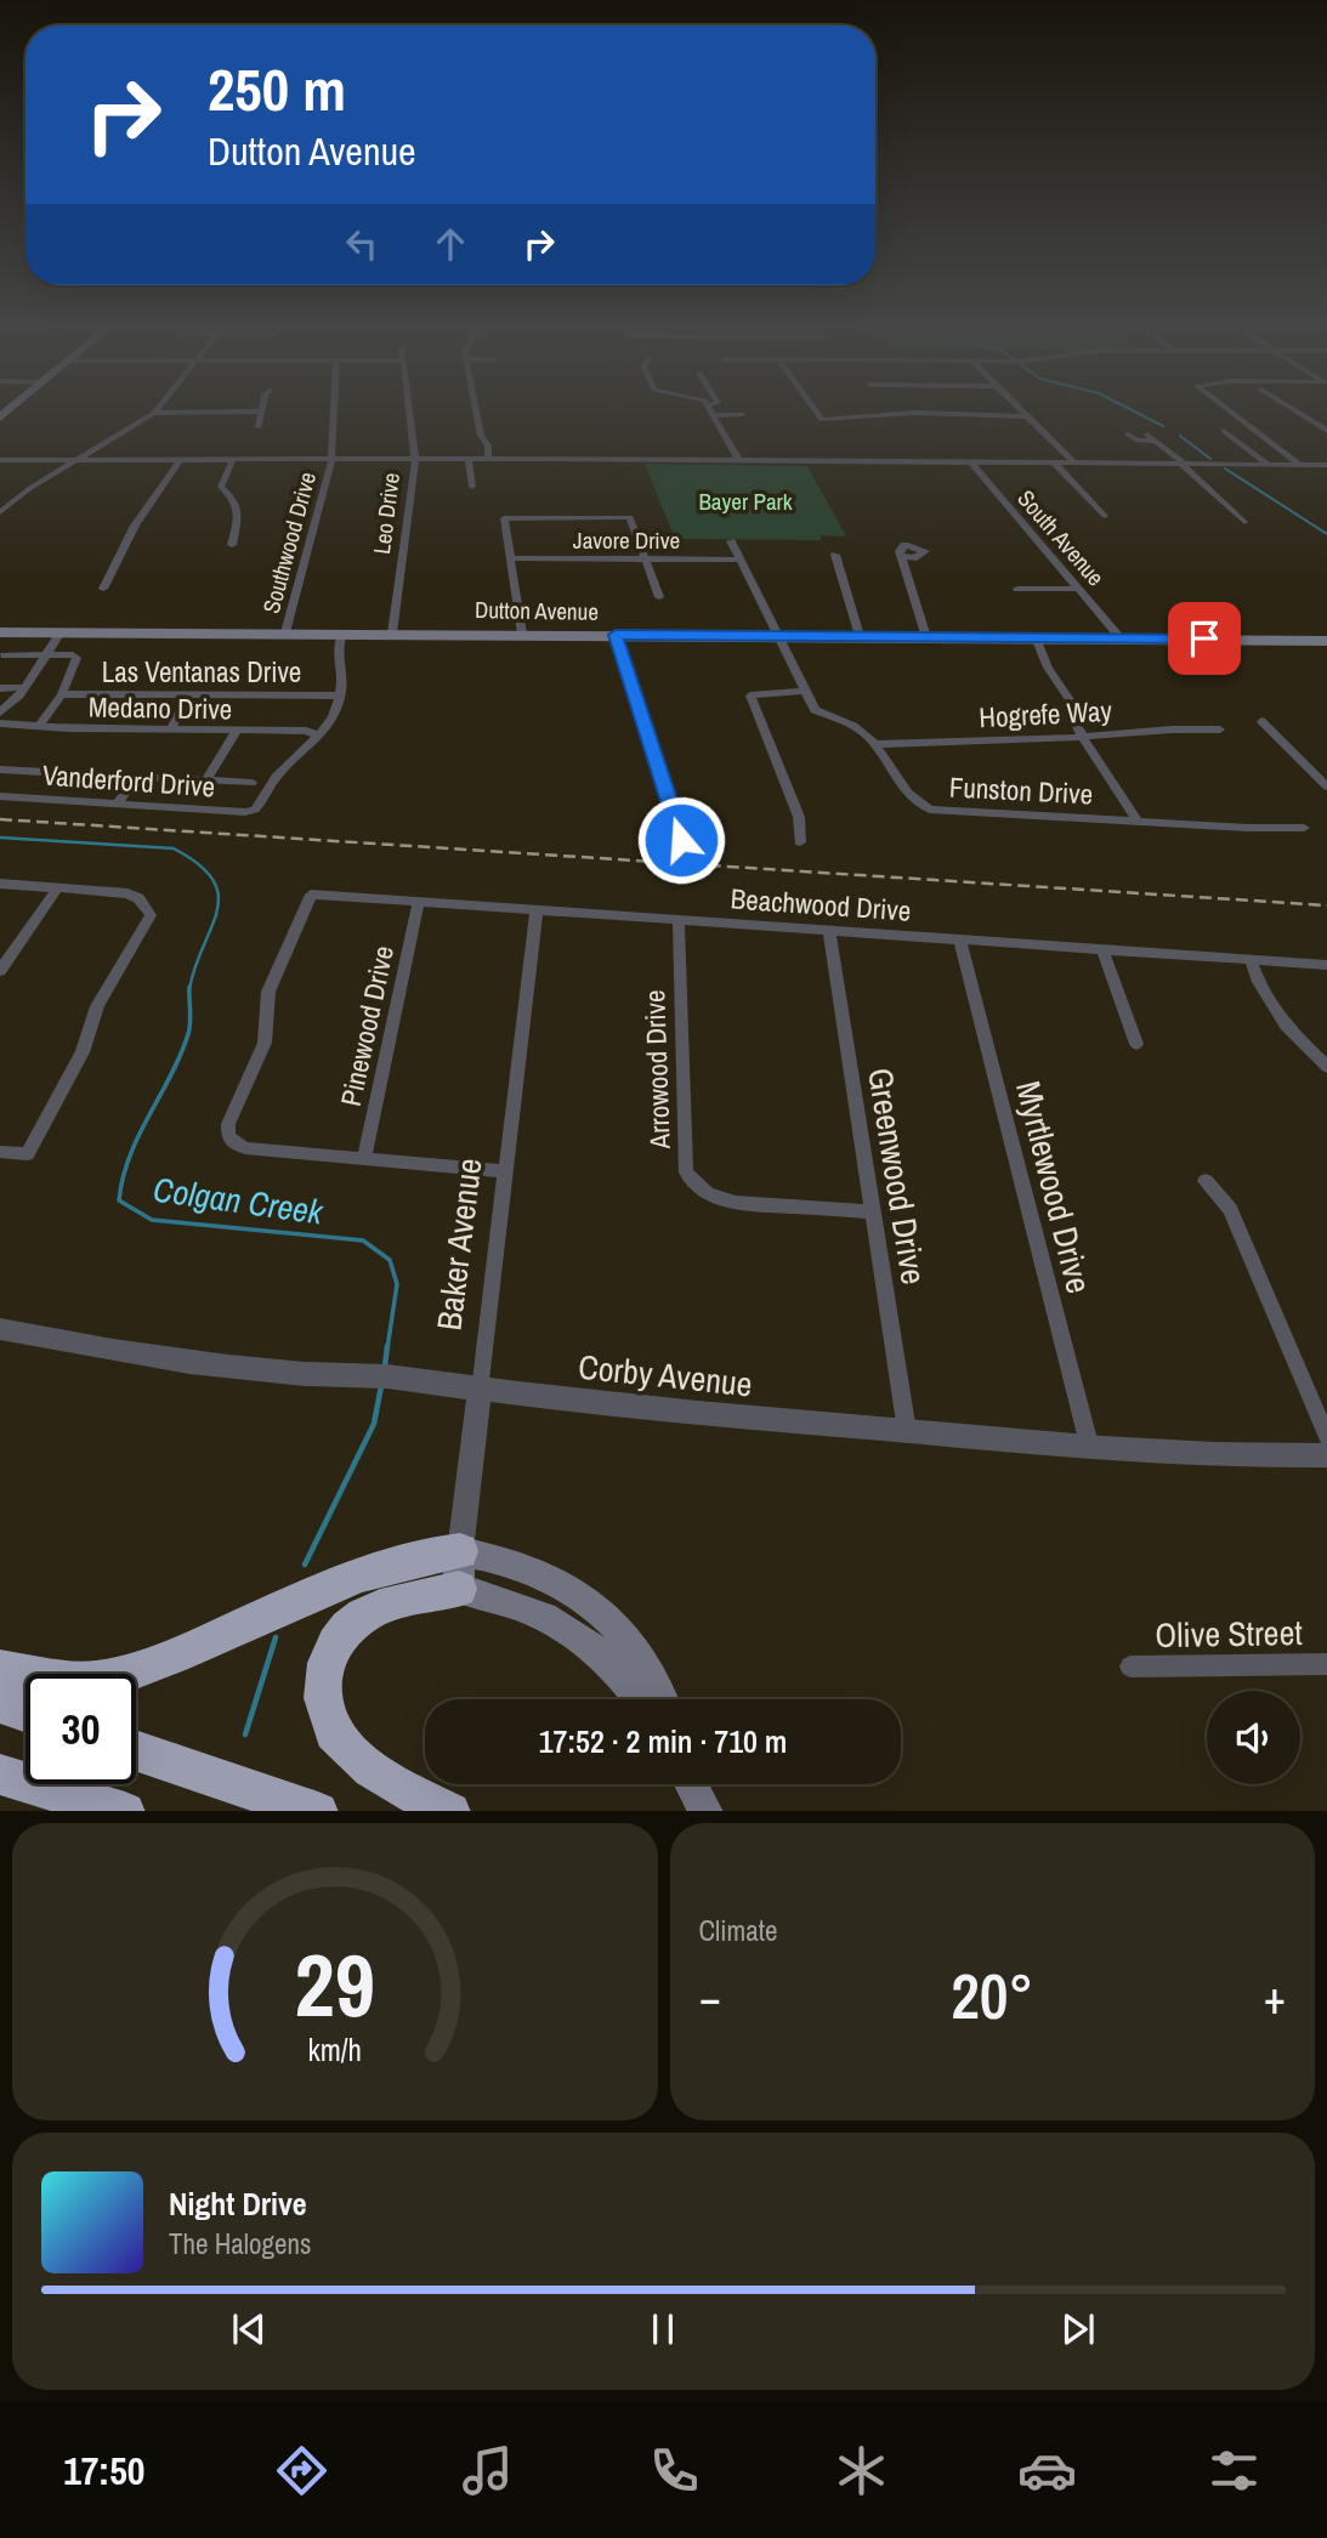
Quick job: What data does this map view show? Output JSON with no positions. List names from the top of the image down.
{
  "streets": {
    "main road": ["Dutton Avenue"],
    "street": [
      "Leo Drive",
      "South Avenue",
      "Javore Drive",
      "Southwood Drive",
      "Las Ventanas Drive",
      "Medano Drive",
      "Hogrefe Way",
      "Vanderford Drive",
      "Funston Drive",
      "Beachwood Drive",
      "Pinewood Drive",
      "Arrowood Drive",
      "Greenwood Drive",
      "Myrtlewood Drive",
      "Baker Avenue",
      "Corby Avenue",
      "Olive Street"
    ]
  },
  "crossings": [
    ["Leo Drive", "Dutton Avenue"],
    ["South Avenue", "Dutton Avenue"],
    ["Javore Drive", "Funston Drive"],
    ["Southwood Drive", "Dutton Avenue"],
    ["Dutton Avenue", "Funston Drive"],
    ["Medano Drive", "Vanderford Drive"],
    ["Hogrefe Way", "Funston Drive"],
    ["Beachwood Drive", "Pinewood Drive"],
    ["Beachwood Drive", "Arrowood Drive"],
    ["Beachwood Drive", "Greenwood Drive"],
    ["Beachwood Drive", "Myrtlewood Drive"],
    ["Beachwood Drive", "Baker Avenue"],
    ["Arrowood Drive", "Greenwood Drive"],
    ["Greenwood Drive", "Corby Avenue"],
    ["Myrtlewood Drive", "Corby Avenue"],
    ["Baker Avenue", "Corby Avenue"]
  ],
  "water": ["Colgan Creek"],
  "parks": ["Bayer Park"],
  "page": {
    "turn": ["250 m", "Dutton Avenue"],
    "limit": "30",
    "trip": "17:52 · 2 min · 710 m",
    "tile": "Climate",
    "heat": ["−", "20°", "+"],
    "song": ["Night Drive", "The Halogens"],
    "tabs": "17:50",
    "gauge": ["29", "km/h"]
  }
}
